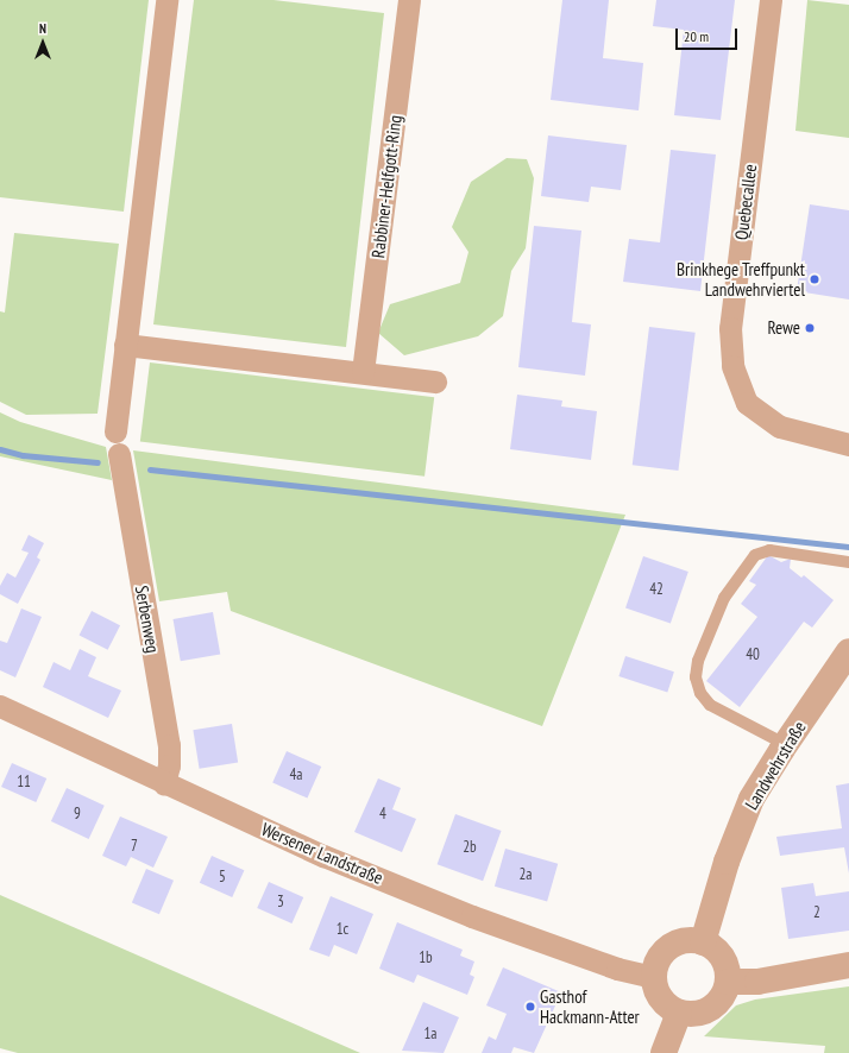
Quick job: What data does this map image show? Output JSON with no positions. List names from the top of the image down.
{
  "streets": {
    "street": [
      "Rabbiner-Helfgott-Ring",
      "Quebecallee",
      "Serbenweg",
      "Landwehrstraße",
      "Wersener Landstraße"
    ]
  },
  "crossings": [
    ["Serbenweg", "Wersener Landstraße"],
    ["Landwehrstraße", "Wersener Landstraße"]
  ],
  "places": ["Brinkhege Treffpunkt Landwehrviertel", "Rewe", "Gasthof Hackmann-Atter"],
  "house_numbers": [
    "42",
    "40",
    "4a",
    "11",
    "9",
    "4",
    "7",
    "2b",
    "2a",
    "5",
    "3",
    "2",
    "1c",
    "1b",
    "1a"
  ],
  "scale_bar": "20 m",
  "north": "top"
}
